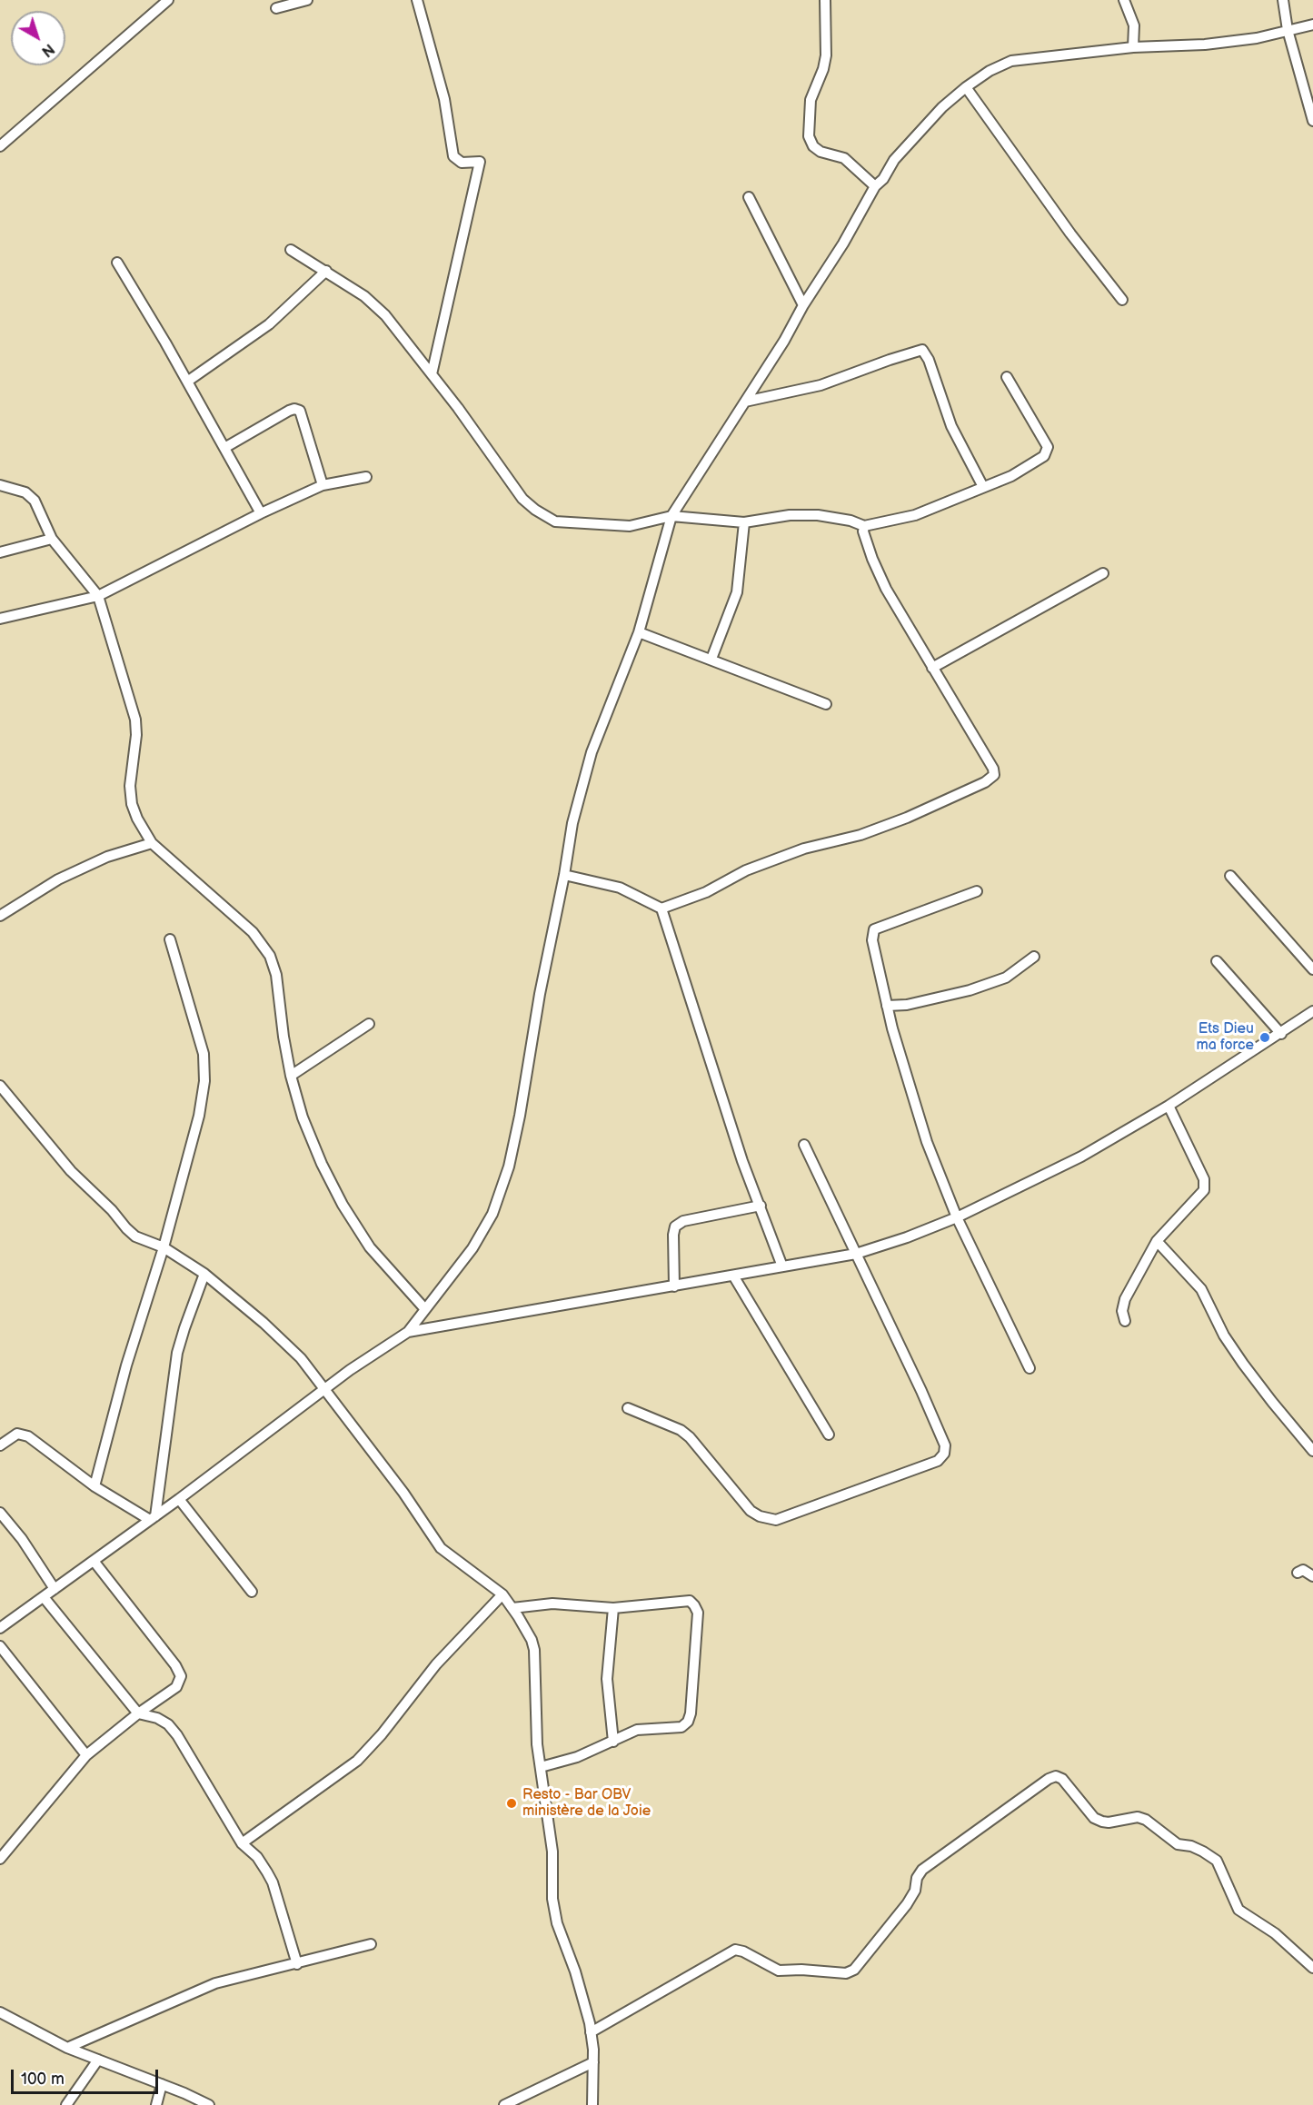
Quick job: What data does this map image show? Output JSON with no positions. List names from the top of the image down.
{
  "places": ["Ets Dieu ma force", "Resto - Bar OBV ministère de la Joie"],
  "scale_bar": "100 m",
  "north": "bottom right"
}
